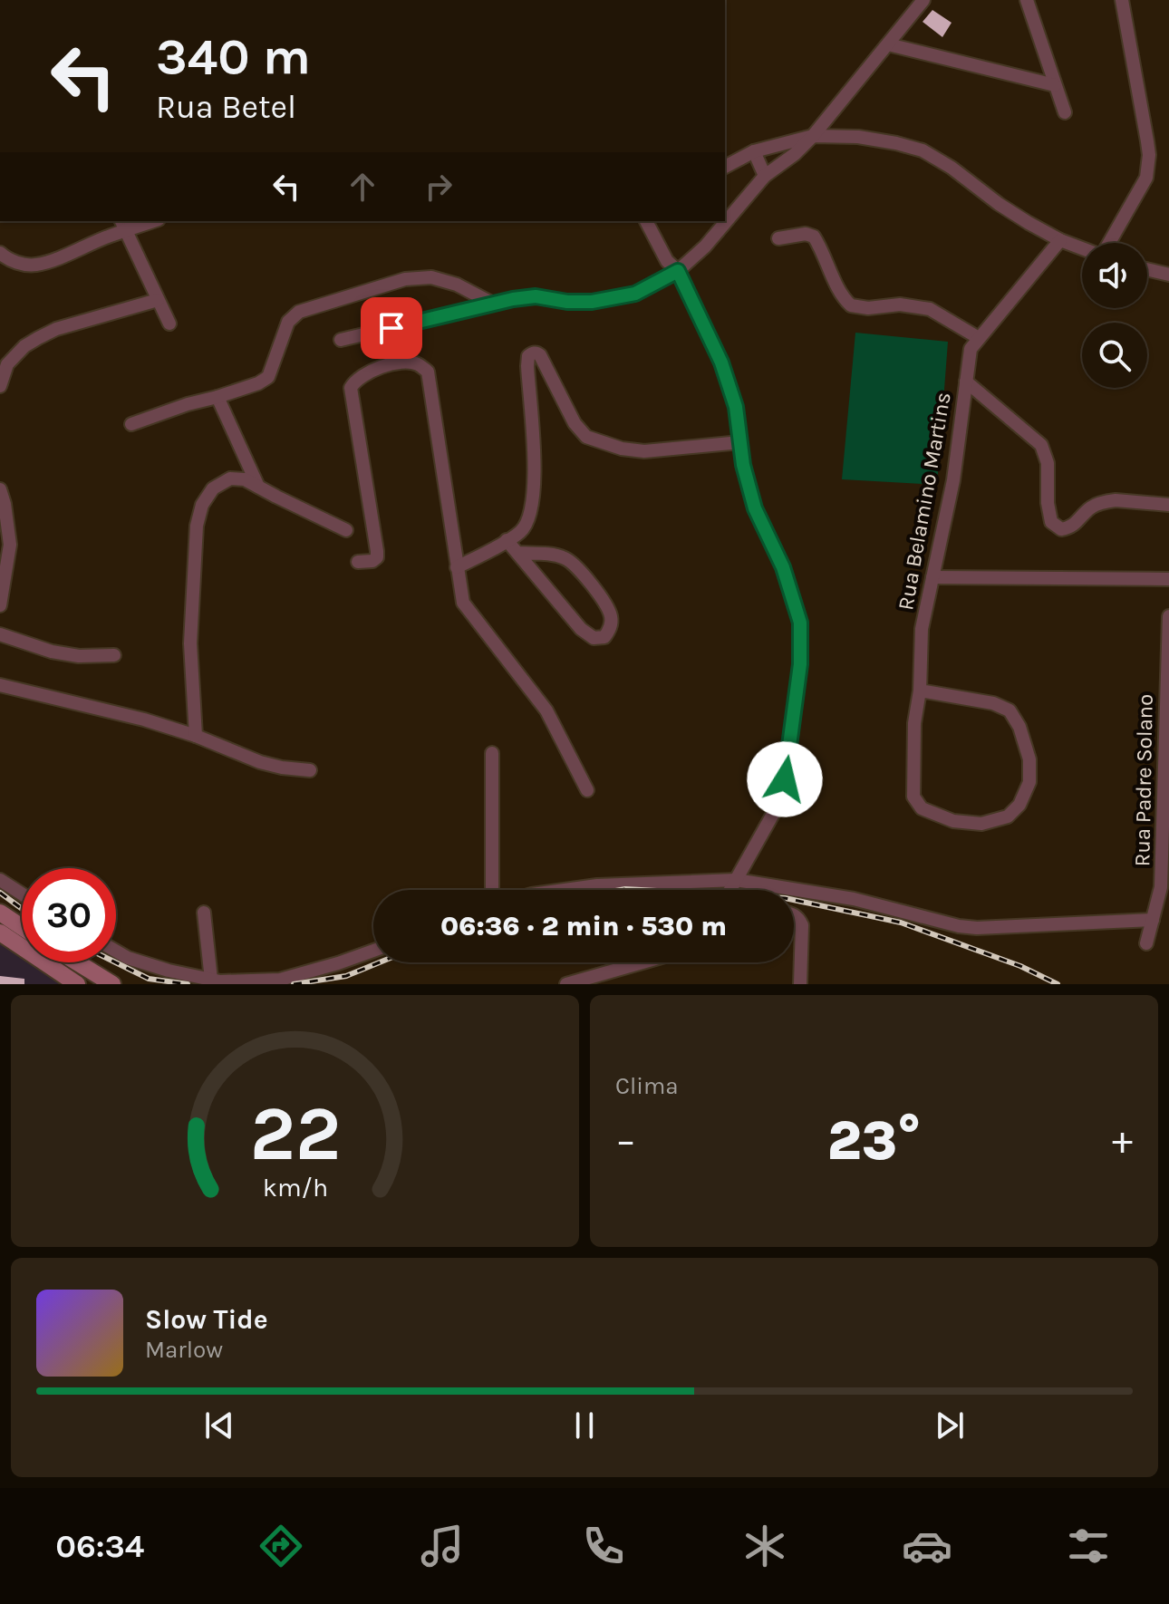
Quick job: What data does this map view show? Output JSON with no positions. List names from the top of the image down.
{
  "streets": {
    "street": ["Rua Belamino Martins", "Rua Padre Solano"]
  },
  "page": {
    "turn": ["340 m", "Rua Betel"],
    "limit": "30",
    "trip": "06:36 · 2 min · 530 m",
    "tile": "Clima",
    "heat": ["−", "23°", "+"],
    "song": ["Slow Tide", "Marlow"],
    "tabs": "06:34",
    "gauge": ["22", "km/h"]
  }
}
